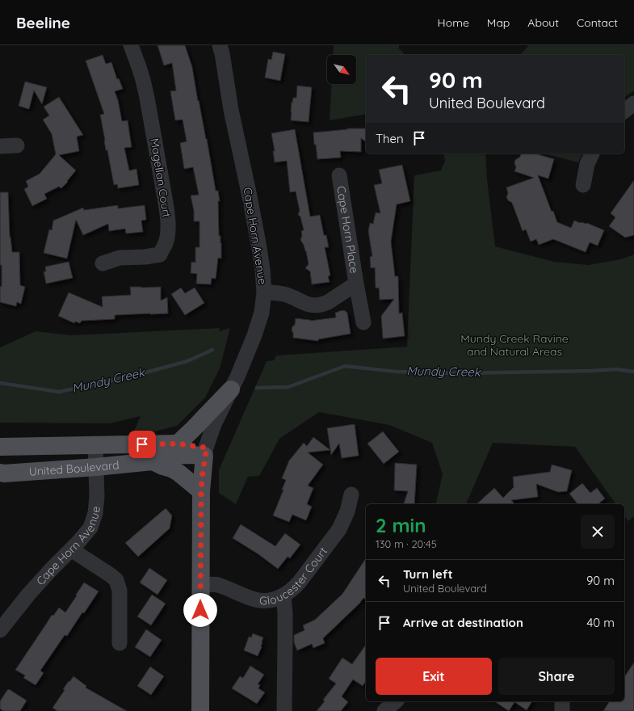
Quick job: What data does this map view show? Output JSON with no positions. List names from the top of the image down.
{
  "streets": {
    "main road": ["United Boulevard"],
    "street": [
      "Magellan Court",
      "Cape Horn Place",
      "Cape Horn Avenue",
      "Gloucester Court"
    ]
  },
  "crossings": [
    ["Cape Horn Place", "Cape Horn Avenue"],
    ["Cape Horn Avenue", "United Boulevard"]
  ],
  "water": ["Mundy Creek"],
  "parks": ["Mundy Creek Ravine and Natural Areas"],
  "north": "bottom right",
  "page": {
    "header": "Beeline",
    "nav": [
      "Home",
      "Map",
      "About",
      "Contact"
    ],
    "turn": ["90 m", "United Boulevard"],
    "then": "Then",
    "heading": ["2 min", "130 m · 20:45"],
    "list": [
      {
        "name": "Turn left",
        "note": "United Boulevard",
        "value": "90 m"
      },
      {
        "name": "Arrive at destination",
        "value": "40 m"
      }
    ],
    "buttons": ["Exit", "Share"]
  }
}
